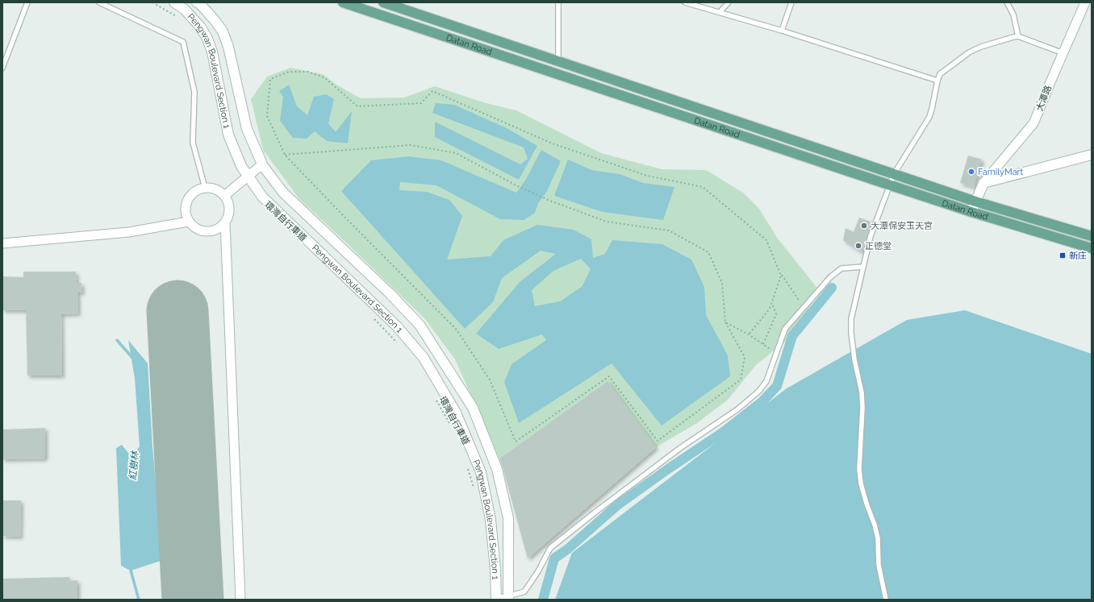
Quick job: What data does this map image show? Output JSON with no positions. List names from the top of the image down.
{
  "streets": {
    "main road": ["Datan Road"],
    "street": ["Pengwan Boulevard Section 1", "大潭路"],
    "path": ["環灣自行車道"]
  },
  "crossings": [
    ["Datan Road", "大潭路"]
  ],
  "water": ["紅樹林"],
  "places": {
    "other": ["FamilyMart", "大潭保安玉天宮", "正德堂"],
    "transit": ["新庄"]
  }
}
